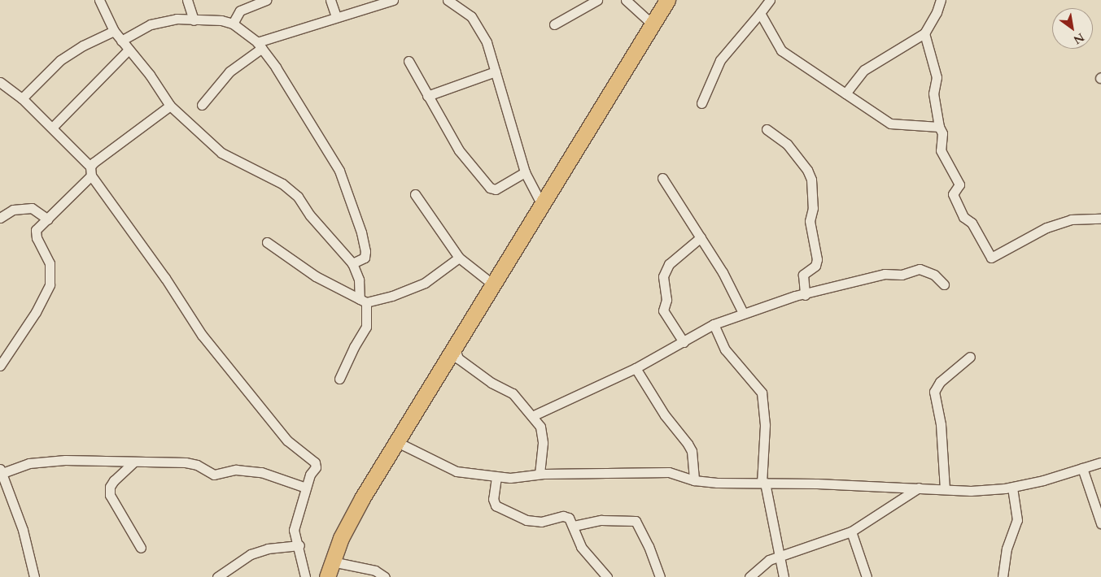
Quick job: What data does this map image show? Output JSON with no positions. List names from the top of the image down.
{
  "north": "bottom right"
}
